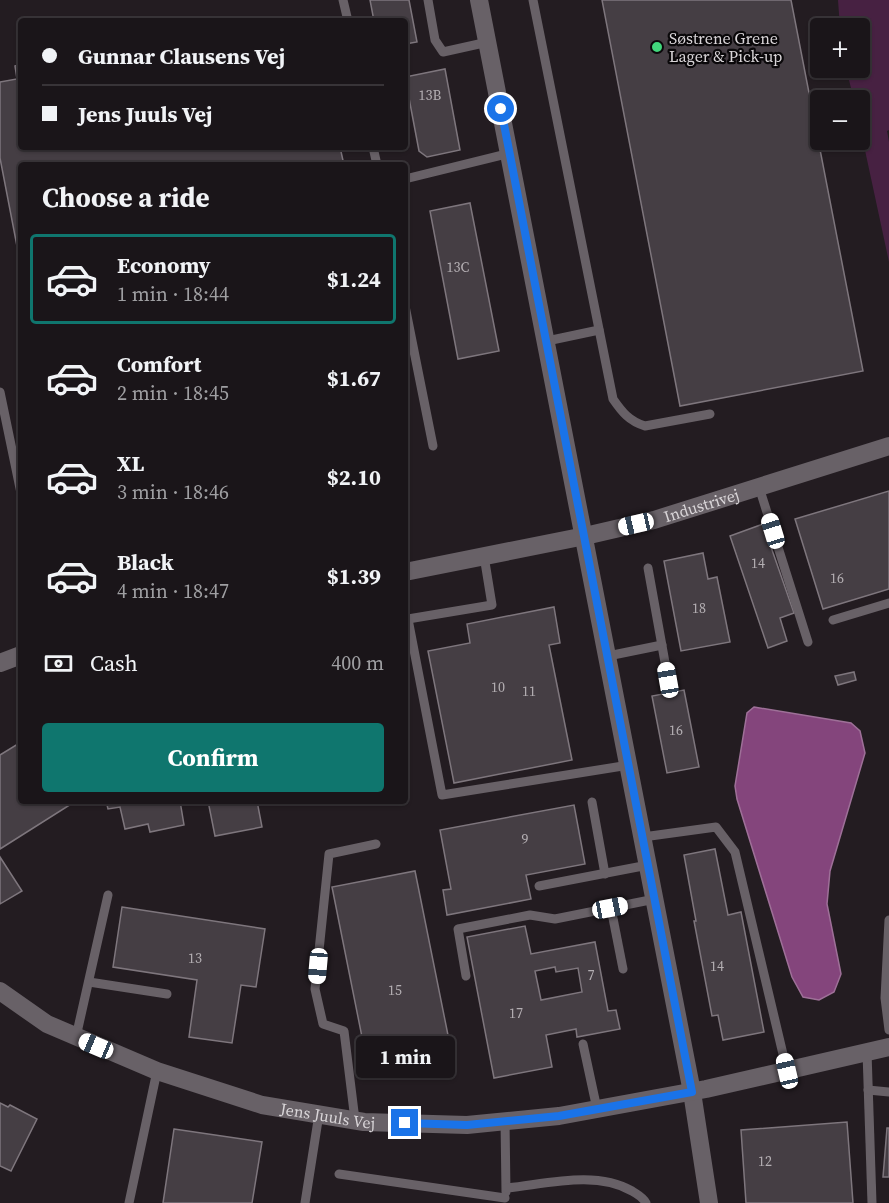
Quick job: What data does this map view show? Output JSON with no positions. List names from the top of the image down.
{
  "streets": {
    "street": ["Industrivej", "Jens Juuls Vej"]
  },
  "places": ["Søstrene Grene Lager & Pick-up"],
  "house_numbers": [
    "13B",
    "13C",
    "14",
    "16",
    "18",
    "10",
    "11",
    "16",
    "9",
    "13",
    "14",
    "7",
    "15",
    "17",
    "12"
  ],
  "page": {
    "map_buttons": ["+", "−"],
    "banner": ["Gunnar Clausens Vej", "Jens Juuls Vej"],
    "heading": "Choose a ride",
    "list": [
      {
        "name": "Economy",
        "note": "1 min · 18:44",
        "value": "$1.24"
      },
      {
        "name": "Comfort",
        "note": "2 min · 18:45",
        "value": "$1.67"
      },
      {
        "name": "XL",
        "note": "3 min · 18:46",
        "value": "$2.10"
      },
      {
        "name": "Black",
        "note": "4 min · 18:47",
        "value": "$1.39"
      }
    ],
    "pay": ["Cash", "400 m"],
    "buttons": "Confirm",
    "bubble": "1 min"
  }
}
